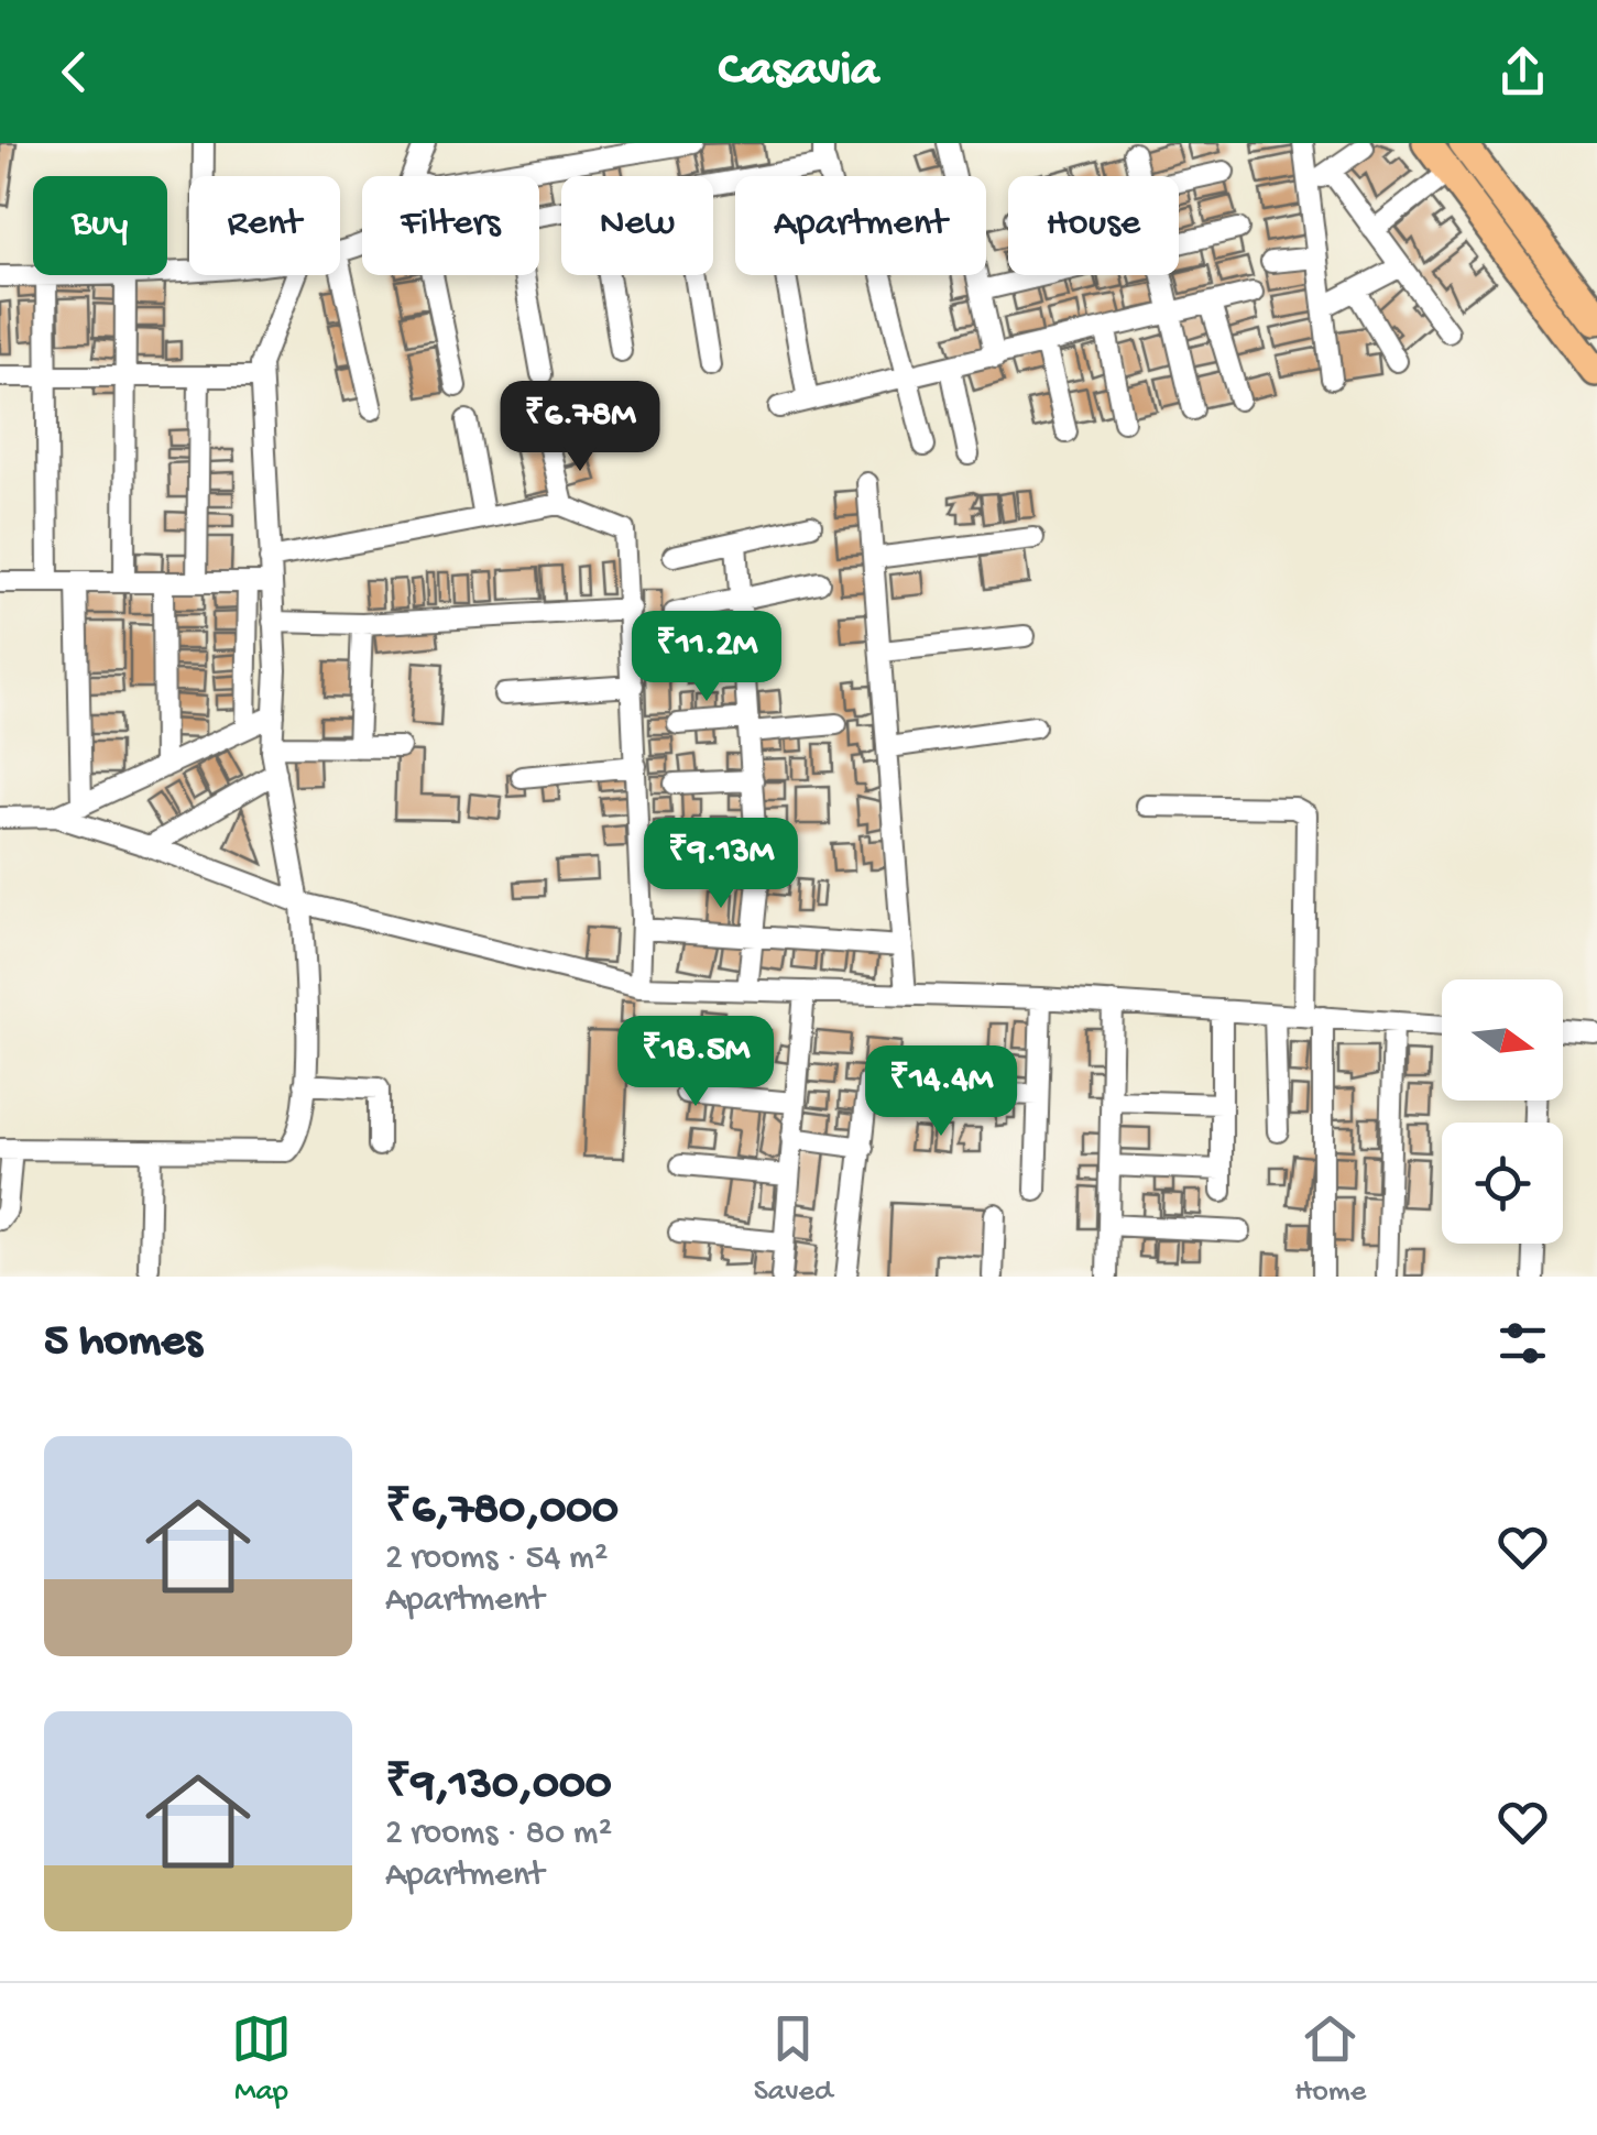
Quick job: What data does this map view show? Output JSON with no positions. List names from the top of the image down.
{
  "north": "right",
  "page": {
    "header": "Casavia",
    "chip": [
      "Buy",
      "Rent",
      "Filters",
      "New",
      "Apartment",
      "House"
    ],
    "price": [
      "₹6.78M",
      "₹11.2M",
      "₹9.13M",
      "₹18.5M",
      "₹14.4M"
    ],
    "heading": "5 homes",
    "list": [
      {
        "name": "₹6,780,000",
        "note": "2 rooms · 54 m² · Apartment"
      },
      {
        "name": "₹9,130,000",
        "note": "2 rooms · 80 m² · Apartment"
      }
    ],
    "tabs": ["Map", "Saved", "Home"]
  }
}
